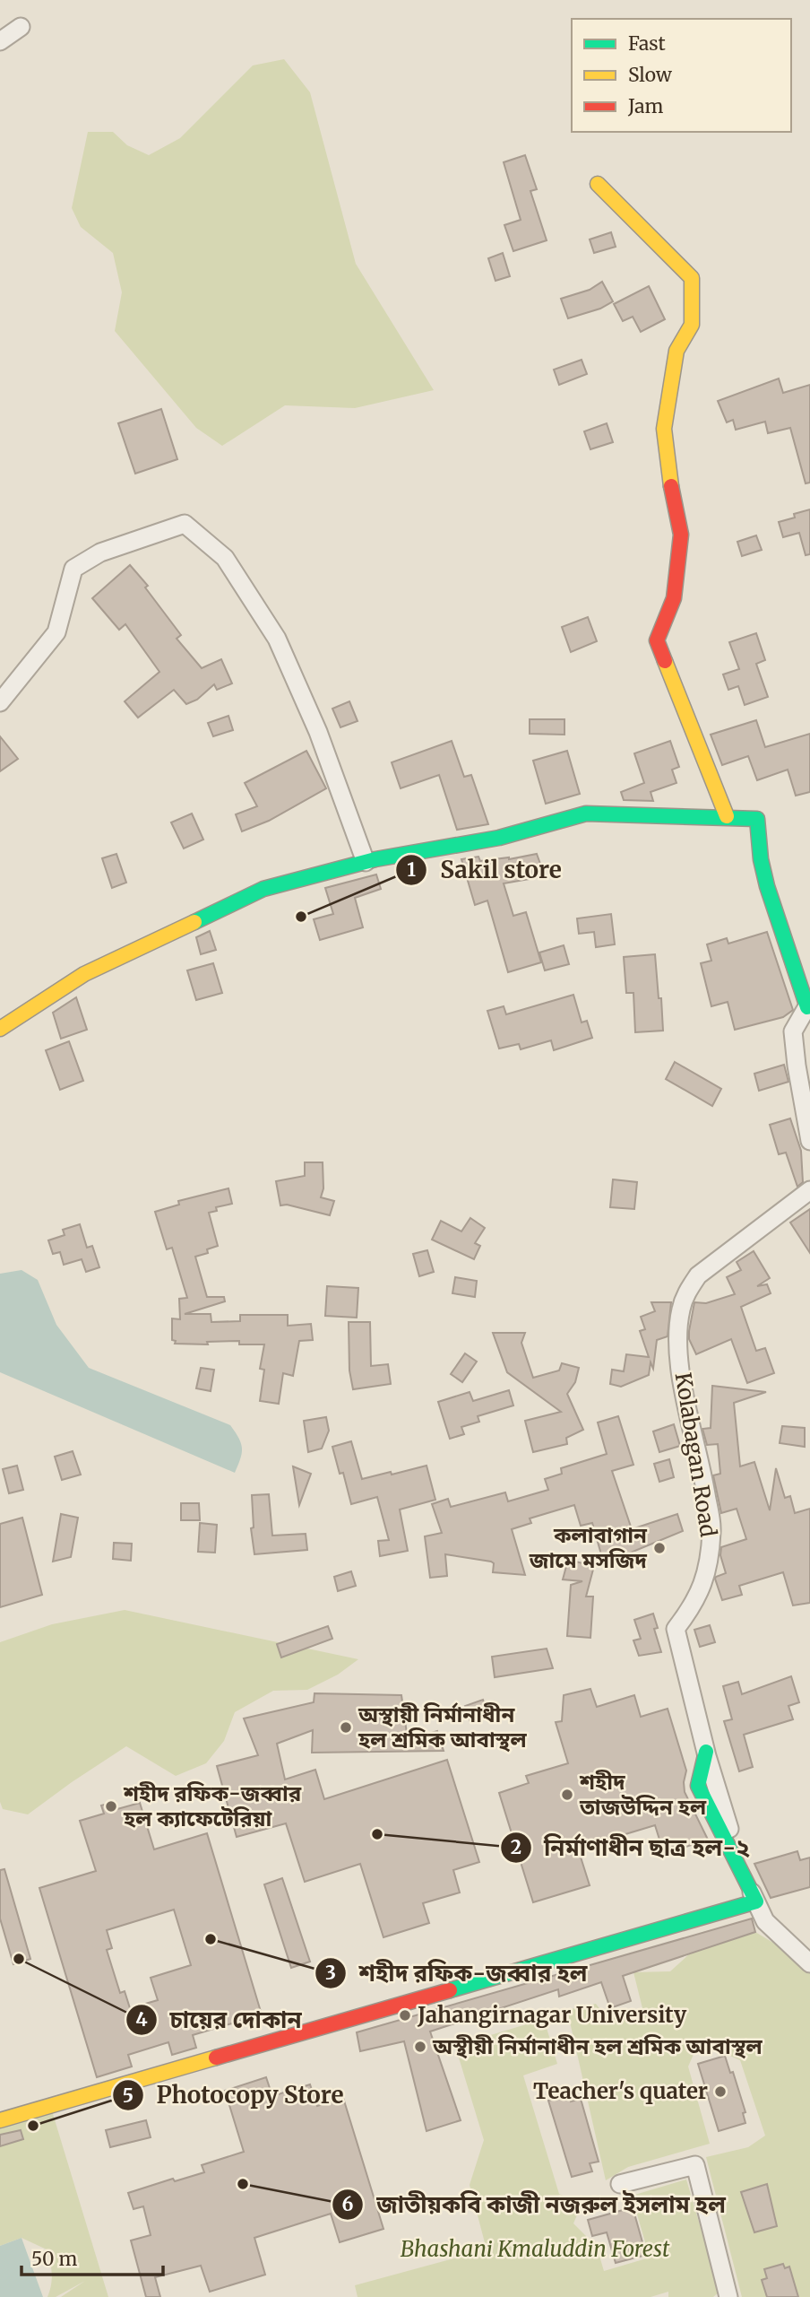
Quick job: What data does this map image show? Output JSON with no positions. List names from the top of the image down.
{
  "streets": {
    "street": ["Kolabagan Road"]
  },
  "parks": ["Bhashani Kmaluddin Forest"],
  "places": [
    "Sakil store",
    "কলাবাগান জামে মসজিদ",
    "অস্থায়ী নির্মানাধীন হল শ্রমিক আবাস্থল",
    "শহীদ তাজউদ্দিন হল",
    "শহীদ রফিক-জব্বার হল ক্যাফেটেরিয়া",
    "নির্মাণাধীন ছাত্র হল-২",
    "শহীদ রফিক-জব্বার হল",
    "চায়ের দোকান",
    "Jahangirnagar University",
    "অস্থীয়ী নির্মানাধীন হল শ্রমিক আবাস্থল",
    "Teacher's quater",
    "Photocopy Store",
    "জাতীয়কবি কাজী নজরুল ইসলাম হল"
  ],
  "legend": ["Fast", "Slow", "Jam"],
  "scale_bar": "50 m"
}
